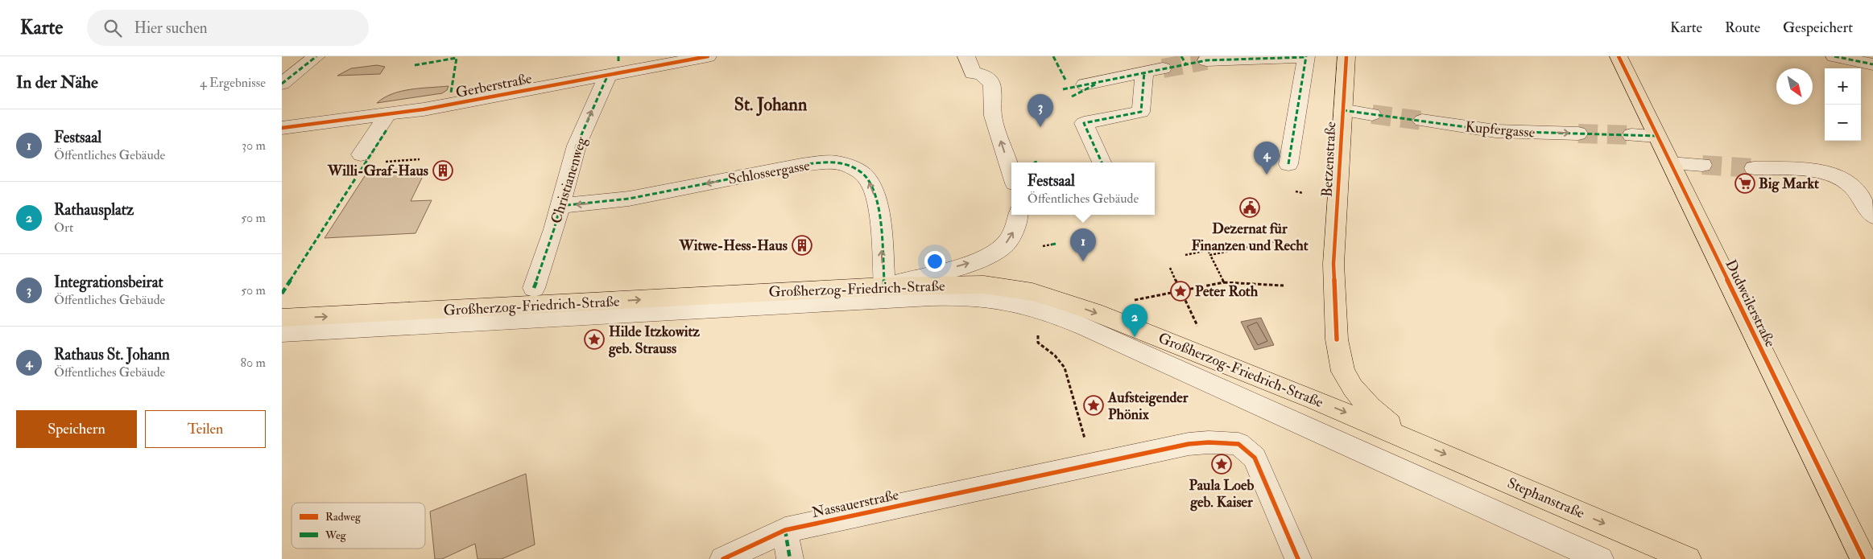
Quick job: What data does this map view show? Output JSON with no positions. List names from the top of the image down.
{
  "streets": {
    "main road": [
      "Betzenstraße",
      "Großherzog-Friedrich-Straße",
      "Dudweilerstraße",
      "Stephanstraße"
    ],
    "street": [
      "Gerberstraße",
      "Kupfergasse",
      "Schlossergasse",
      "Christianenweg",
      "Nassauerstraße"
    ]
  },
  "crossings": [
    ["Gerberstraße", "Christianenweg"],
    ["Betzenstraße", "Großherzog-Friedrich-Straße"],
    ["Betzenstraße", "Stephanstraße"],
    ["Schlossergasse", "Christianenweg"],
    ["Schlossergasse", "Großherzog-Friedrich-Straße"],
    ["Großherzog-Friedrich-Straße", "Stephanstraße"]
  ],
  "one_way": [
    "Kupfergasse",
    "Christianenweg",
    "Großherzog-Friedrich-Straße",
    "Stephanstraße"
  ],
  "districts": ["St. Johann"],
  "places": {
    "building": ["Willi-Graf-Haus", "Witwe-Hess-Haus"],
    "supermarket": ["Big Markt"],
    "public building": ["Dezernat für Finanzen und Recht"],
    "place": [
      "Peter Roth",
      "Hilde Itzkowitz geb. Strauss",
      "Aufsteigender Phönix",
      "Paula Loeb geb. Kaiser"
    ]
  },
  "legend": ["Radweg", "Weg"],
  "north": "bottom right",
  "page": {
    "header": "Karte",
    "search": "Hier suchen",
    "nav": ["Karte", "Route", "Gespeichert"],
    "heading": ["In der Nähe", "4 Ergebnisse"],
    "map_buttons": ["+", "−"],
    "pins": [
      "3",
      "4",
      "1",
      "2"
    ],
    "list": [
      {
        "mark": "1",
        "name": "Festsaal",
        "note": "Öffentliches Gebäude",
        "value": "30 m"
      },
      {
        "mark": "2",
        "name": "Rathausplatz",
        "note": "Ort",
        "value": "50 m"
      },
      {
        "mark": "3",
        "name": "Integrationsbeirat",
        "note": "Öffentliches Gebäude",
        "value": "50 m"
      },
      {
        "mark": "4",
        "name": "Rathaus St. Johann",
        "note": "Öffentliches Gebäude",
        "value": "80 m"
      }
    ],
    "popup": ["Festsaal", "Öffentliches Gebäude"],
    "buttons": ["Speichern", "Teilen"]
  }
}
